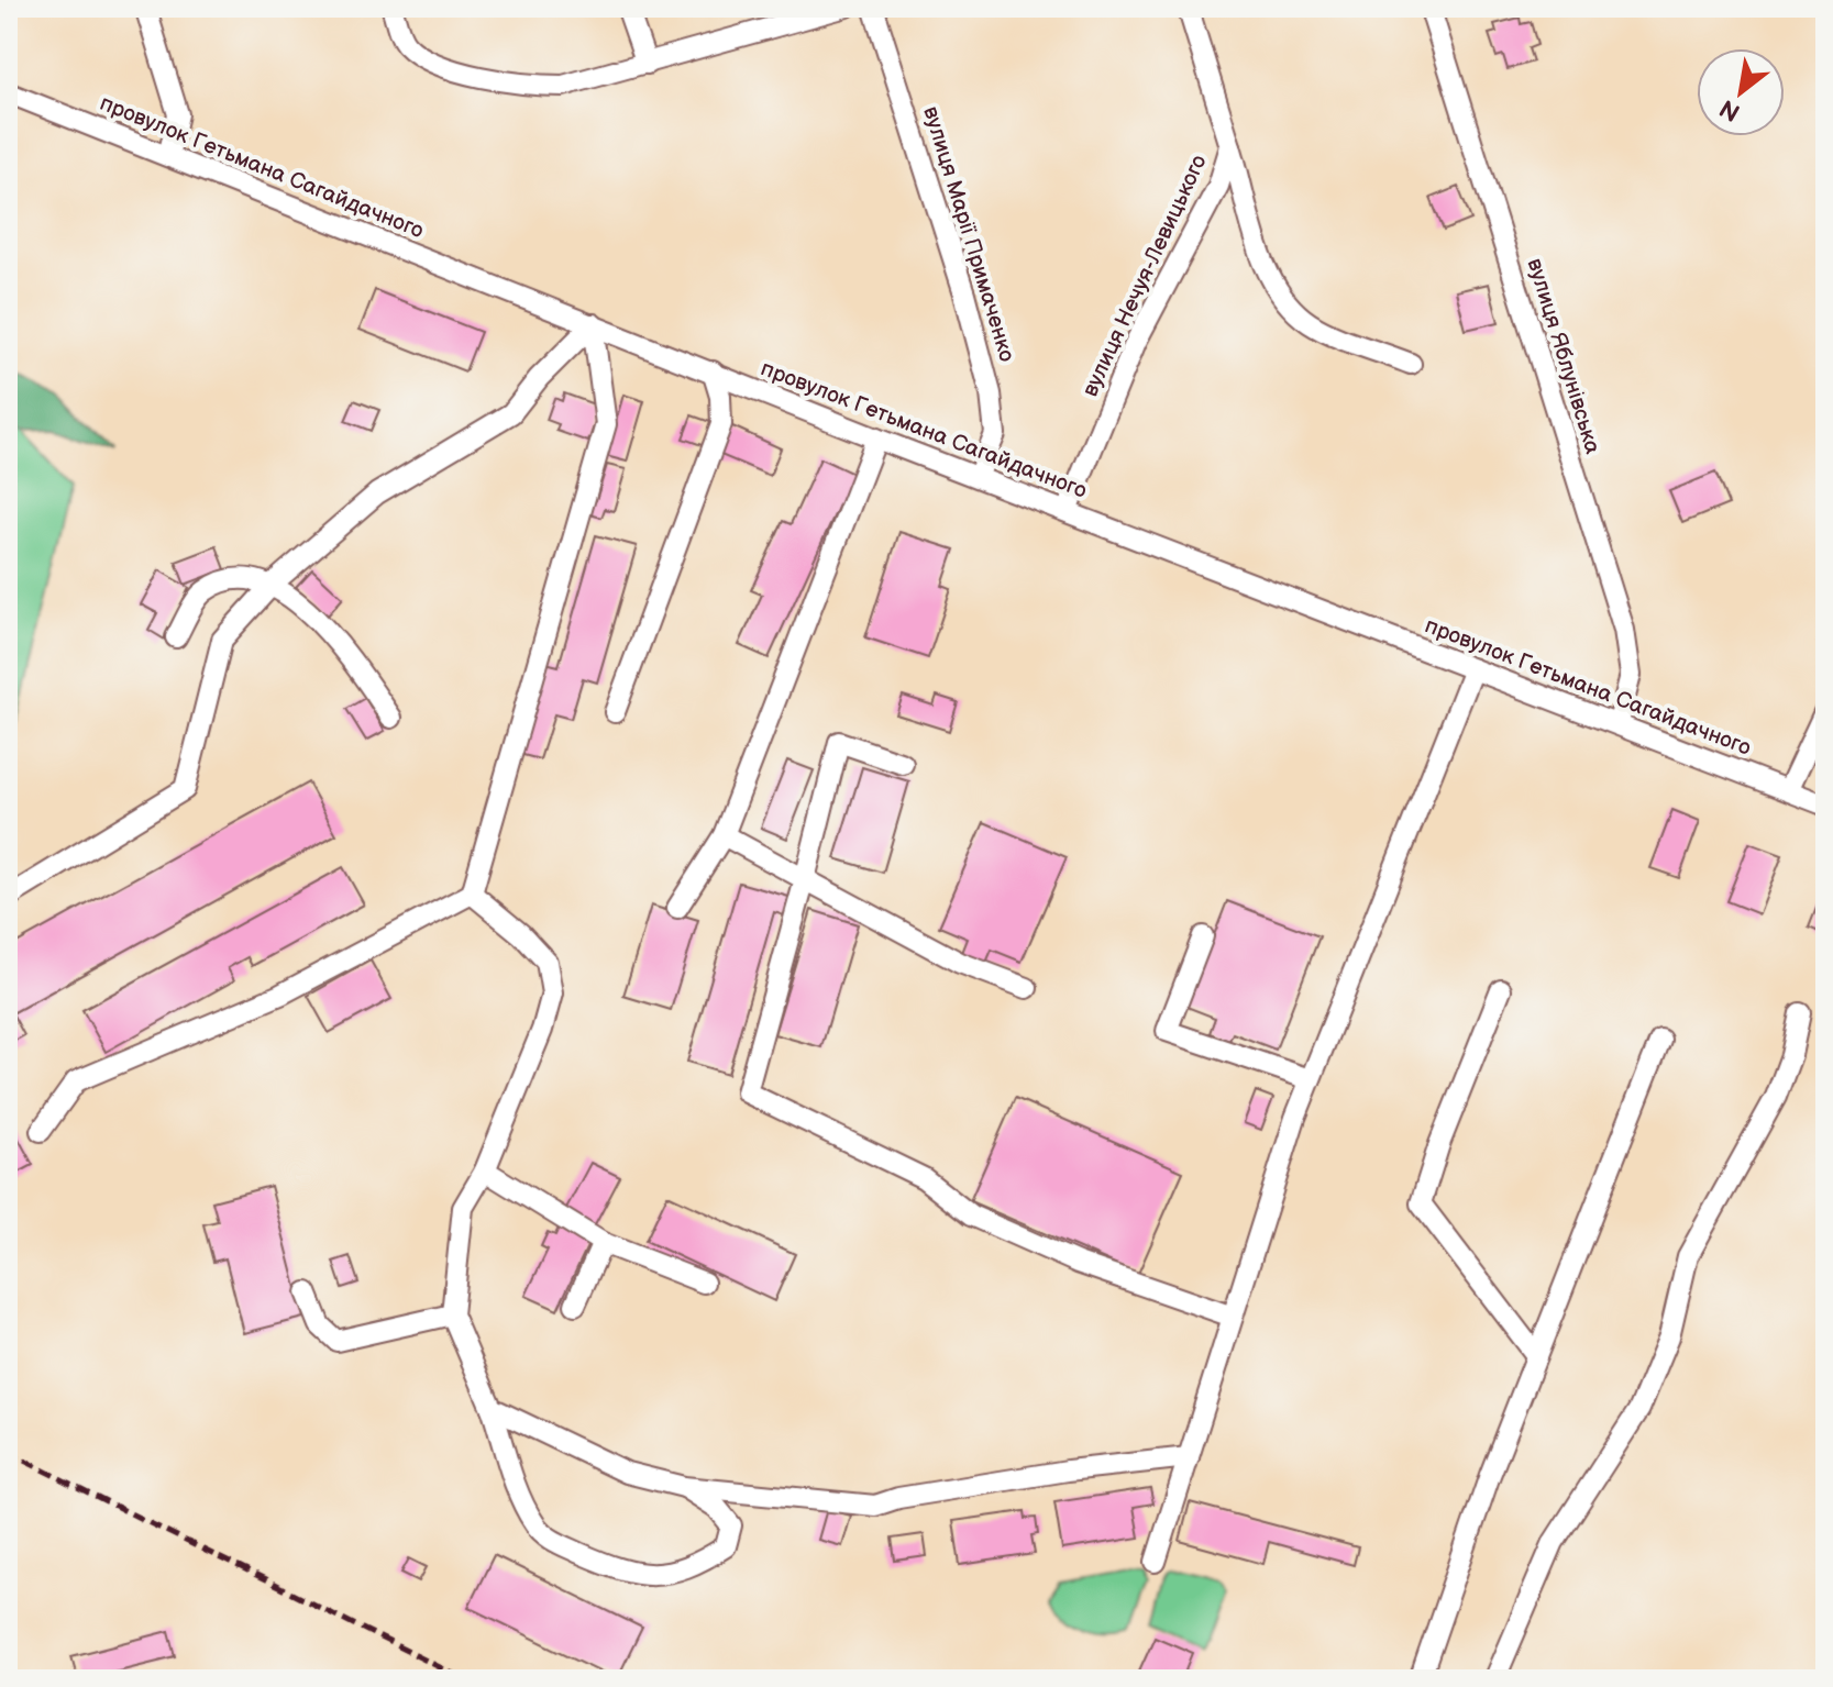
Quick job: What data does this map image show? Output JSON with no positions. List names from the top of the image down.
{
  "streets": {
    "street": [
      "провулок Гетьмана Сагайдачного",
      "вулиця Марії Примаченко",
      "вулиця Нечуя-Левицького",
      "вулиця Яблунівська"
    ]
  },
  "crossings": [
    ["провулок Гетьмана Сагайдачного", "вулиця Марії Примаченко"],
    ["провулок Гетьмана Сагайдачного", "вулиця Нечуя-Левицького"],
    ["провулок Гетьмана Сагайдачного", "вулиця Яблунівська"]
  ],
  "north": "bottom left"
}
